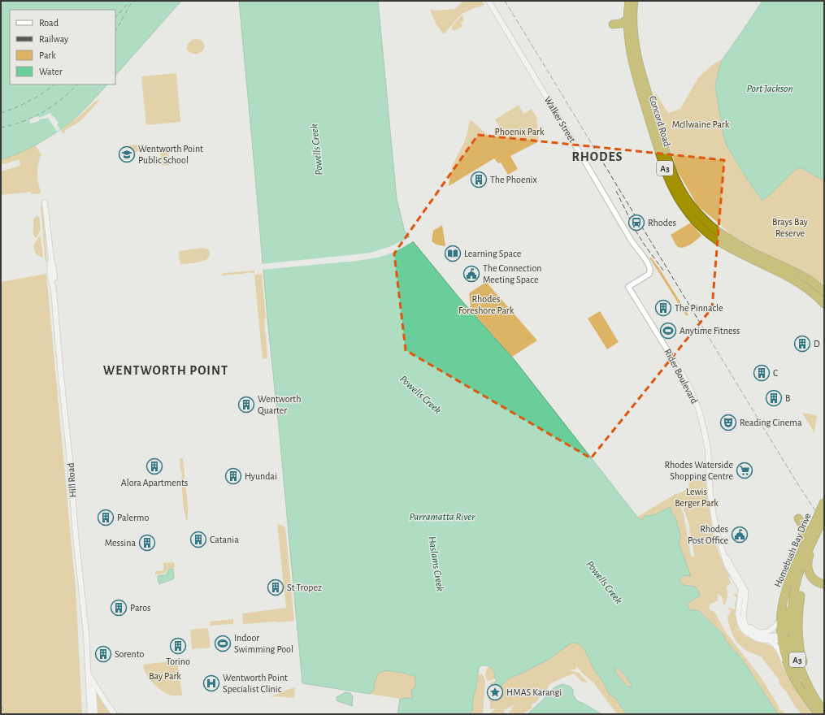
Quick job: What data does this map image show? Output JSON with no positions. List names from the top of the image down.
{
  "streets": {
    "highway": ["Concord Road", "A3", "Homebush Bay Drive"],
    "street": ["Walker Street", "Rider Boulevard", "Hill Road"]
  },
  "crossings": [
    ["Walker Street", "Rider Boulevard"]
  ],
  "districts": ["RHODES", "WENTWORTH POINT"],
  "water": [
    "Port Jackson",
    "Powells Creek",
    "Parramatta River",
    "Haslams Creek"
  ],
  "parks": [
    "McIlwaine Park",
    "Phoenix Park",
    "Brays Bay Reserve",
    "Rhodes Foreshore Park",
    "Lewis Berger Park",
    "Bay Park"
  ],
  "places": {
    "school or university": ["Wentworth Point Public School"],
    "building": [
      "The Phoenix",
      "The Pinnacle",
      "D",
      "C",
      "B",
      "Wentworth Quarter",
      "Alora Apartments",
      "Hyundai",
      "Palermo",
      "Catania",
      "Messina",
      "St Tropez",
      "Paros",
      "Torino",
      "Sorento"
    ],
    "station": ["Rhodes"],
    "library": ["Learning Space"],
    "public building": ["The Connection Meeting Space", "Rhodes Post Office"],
    "sports": ["Anytime Fitness", "Indoor Swimming Pool"],
    "theatre": ["Reading Cinema"],
    "supermarket": ["Rhodes Waterside Shopping Centre"],
    "hospital": ["Wentworth Point Specialist Clinic"],
    "place": ["HMAS Karangi"]
  },
  "legend": [
    "Road",
    "Railway",
    "Park",
    "Water"
  ]
}
